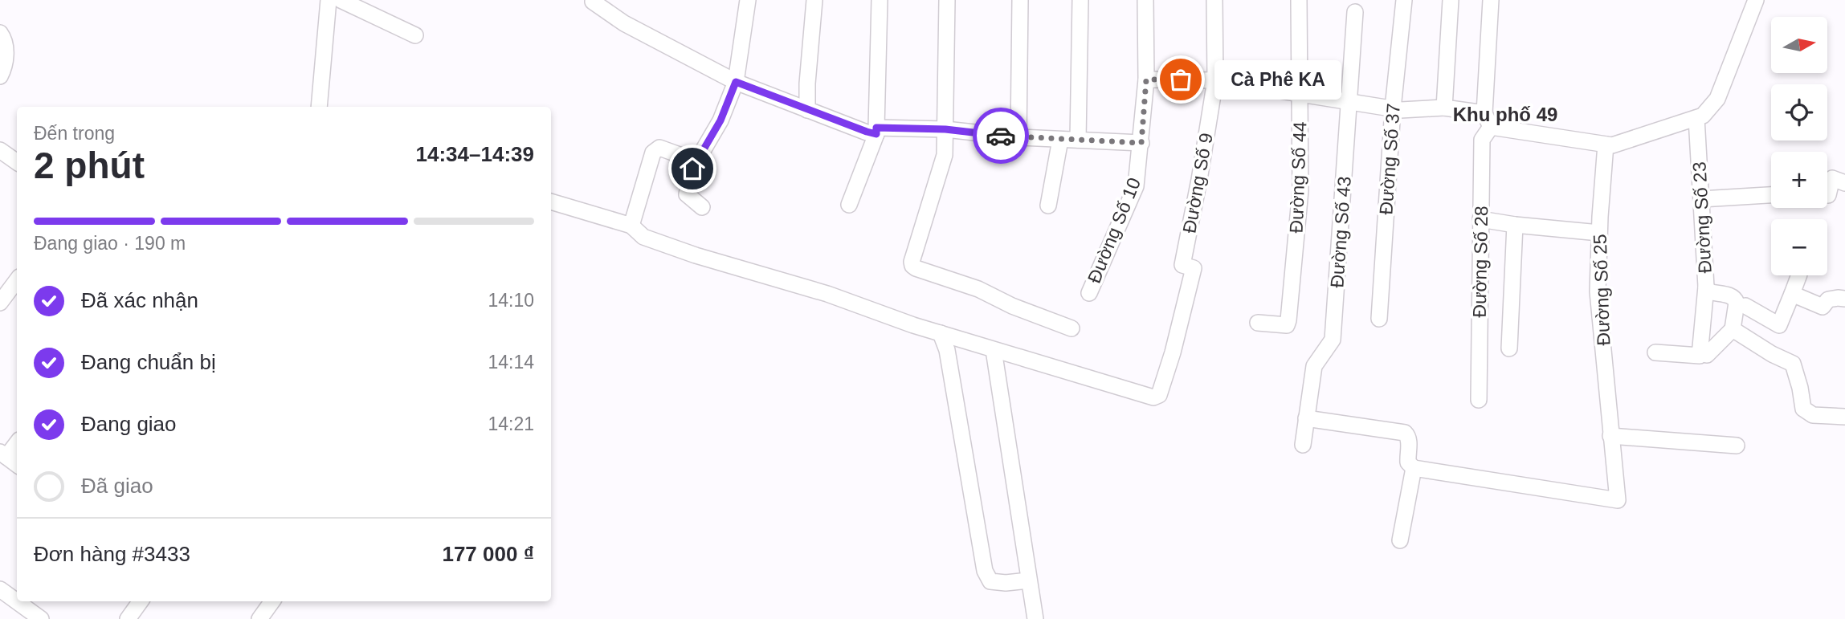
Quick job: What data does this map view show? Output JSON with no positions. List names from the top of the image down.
{
  "streets": {
    "street": [
      "Đường Số 37",
      "Đường Số 44",
      "Đường Số 9",
      "Đường Số 23",
      "Đường Số 10",
      "Đường Số 43",
      "Đường Số 28",
      "Đường Số 25"
    ]
  },
  "districts": ["Khu phố 49"],
  "places": ["Cà Phê KA"],
  "north": "right",
  "page": {
    "map_buttons": ["+", "−"],
    "bubble": "Cà Phê KA",
    "heading": ["2 phút", "Đến trong", "14:34–14:39"],
    "panel": ["Đơn hàng #3433", "177 000 ₫"],
    "bar": "Đang giao · 190 m",
    "list": [
      ["Đã xác nhận", "14:10"],
      ["Đang chuẩn bị", "14:14"],
      ["Đang giao", "14:21"],
      "Đã giao"
    ]
  }
}
